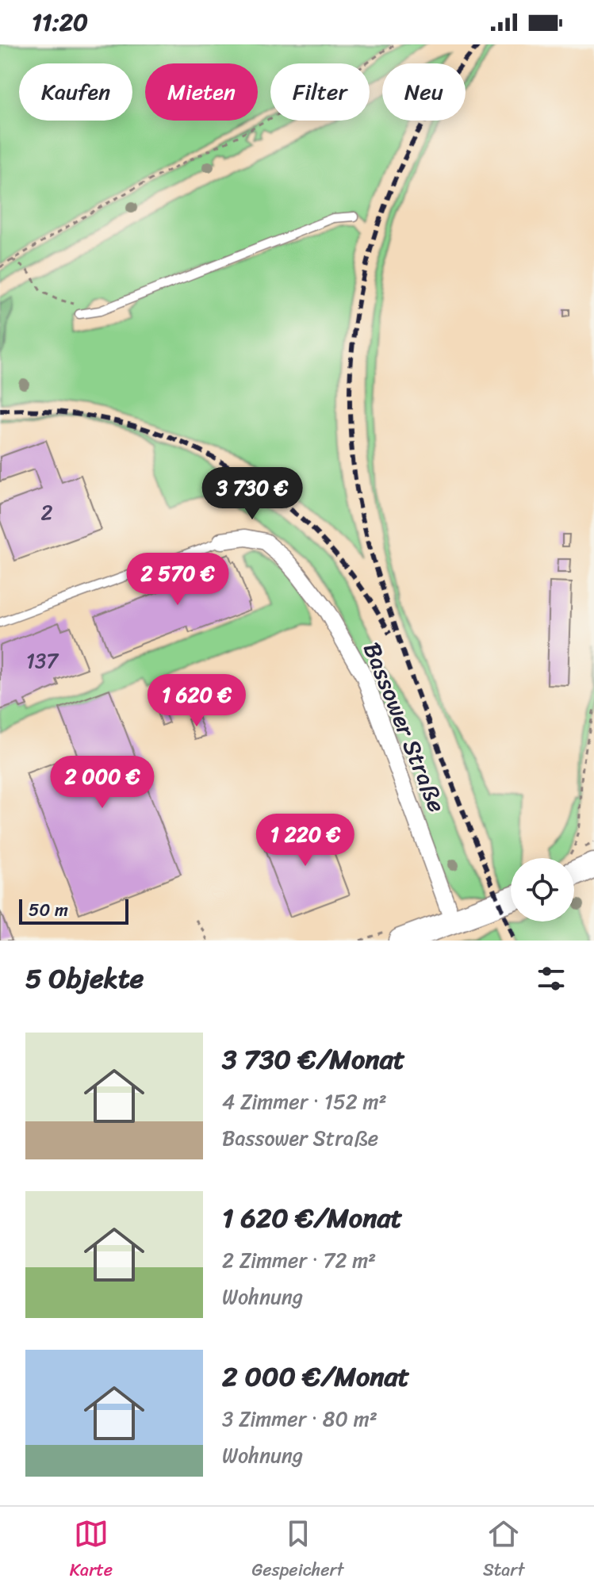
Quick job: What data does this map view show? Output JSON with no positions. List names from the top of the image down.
{
  "streets": {
    "street": ["Bassower Straße"]
  },
  "house_numbers": ["2", "137"],
  "scale_bar": "50 m",
  "page": {
    "status": "11:20",
    "chip": [
      "Kaufen",
      "Mieten",
      "Filter",
      "Neu"
    ],
    "price": [
      "3 730 €",
      "2 570 €",
      "1 620 €",
      "2 000 €",
      "1 220 €"
    ],
    "scale": "50 m",
    "heading": "5 Objekte",
    "list": [
      {
        "name": "3 730 €/Monat",
        "note": "4 Zimmer · 152 m² · Bassower Straße"
      },
      {
        "name": "1 620 €/Monat",
        "note": "2 Zimmer · 72 m² · Wohnung"
      },
      {
        "name": "2 000 €/Monat",
        "note": "3 Zimmer · 80 m² · Wohnung"
      }
    ],
    "tabs": ["Karte", "Gespeichert", "Start"]
  }
}
